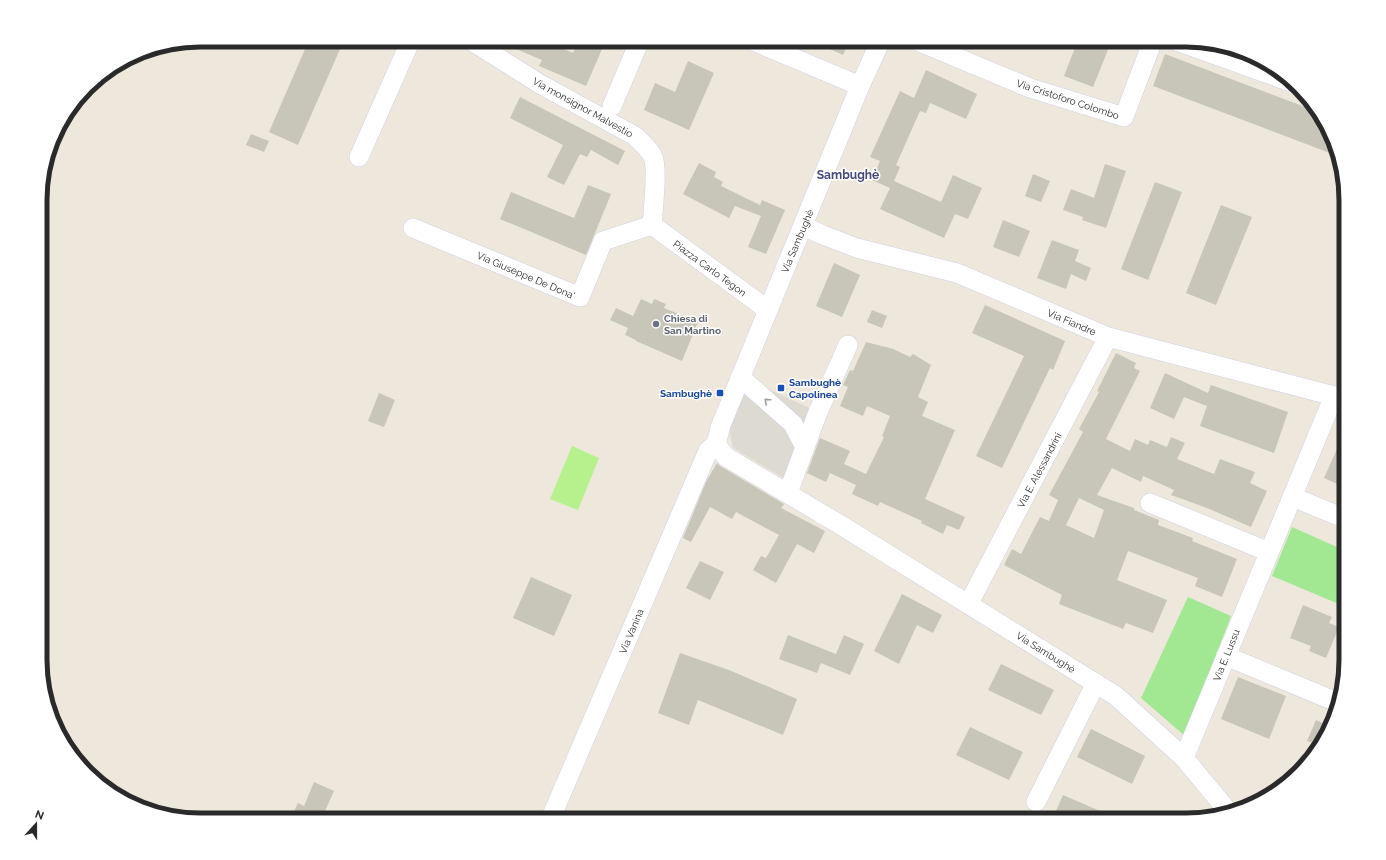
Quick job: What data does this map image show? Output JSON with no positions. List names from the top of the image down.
{
  "streets": {
    "street": [
      "Via Cristoforo Colombo",
      "Via monsignor Malvestio",
      "Via Sambughè",
      "Piazza Carlo Tegon",
      "Via Giuseppe De Dona'",
      "Via Fiandre",
      "Via E. Alessandrini",
      "Via Vanina",
      "Via E. Lussu"
    ]
  },
  "crossings": [
    ["Via monsignor Malvestio", "Piazza Carlo Tegon"],
    ["Via monsignor Malvestio", "Via Giuseppe De Dona'"],
    ["Via Sambughè", "Piazza Carlo Tegon"],
    ["Via Sambughè", "Via Fiandre"],
    ["Via Sambughè", "Via E. Alessandrini"],
    ["Via Sambughè", "Via Vanina"],
    ["Via Sambughè", "Via E. Lussu"],
    ["Piazza Carlo Tegon", "Via Giuseppe De Dona'"],
    ["Via Fiandre", "Via E. Alessandrini"]
  ],
  "districts": ["Sambughè"],
  "places": {
    "other": ["Chiesa di San Martino"],
    "transit": ["Sambughè Capolinea", "Sambughè"]
  },
  "north": "top"
}
